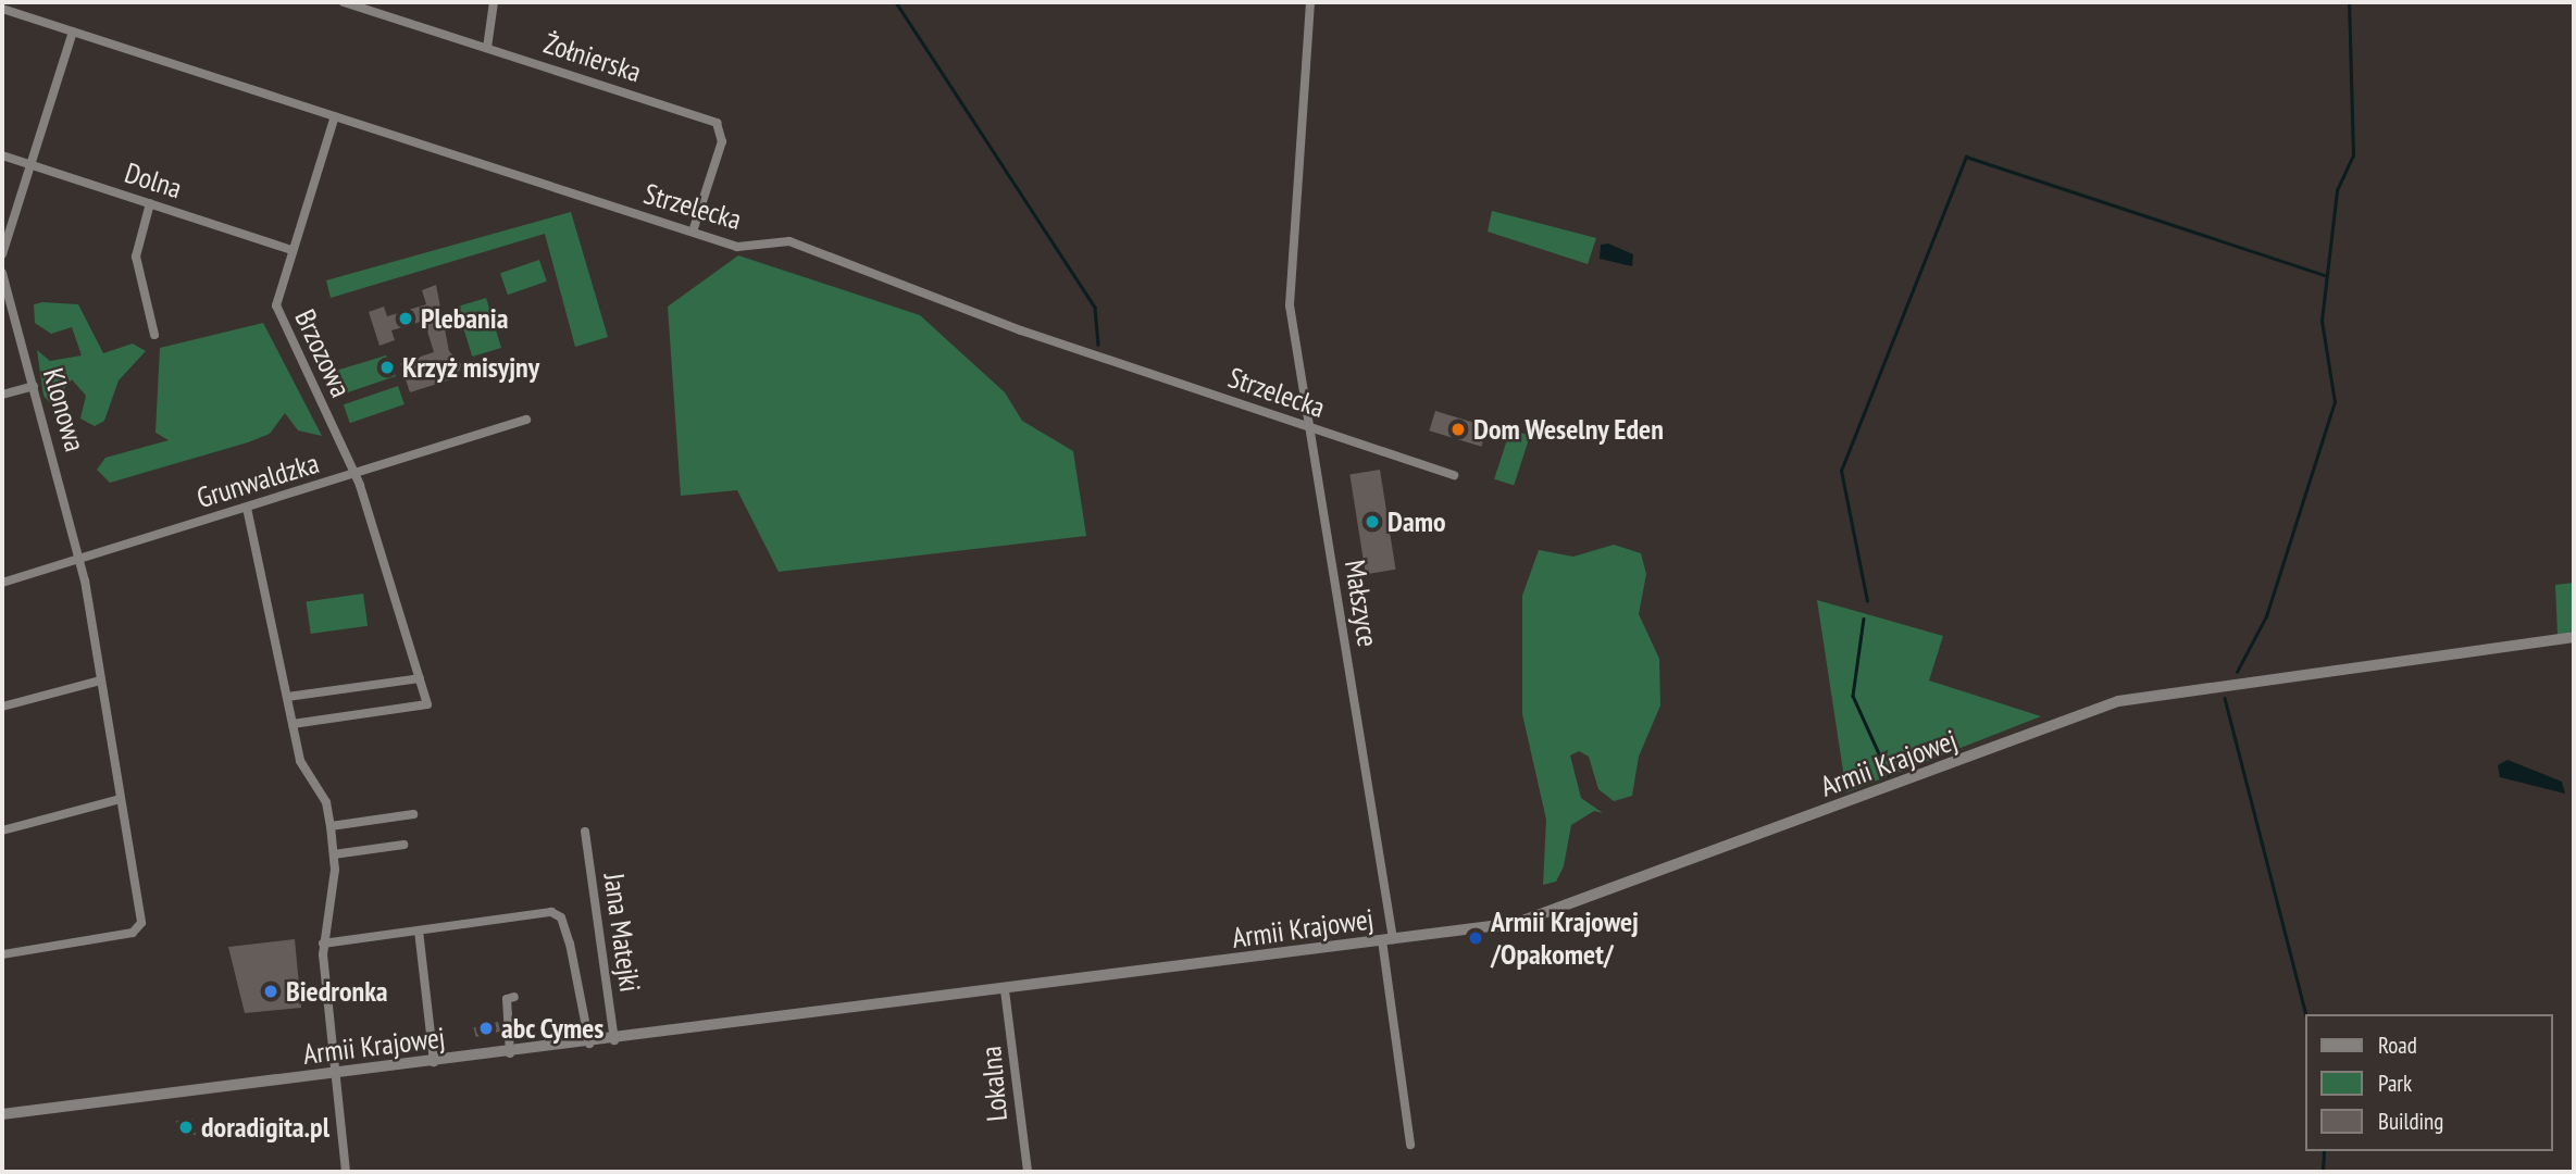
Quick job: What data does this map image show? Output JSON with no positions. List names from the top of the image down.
{
  "streets": {
    "street": [
      "Żołnierska",
      "Dolna",
      "Strzelecka",
      "Brzozowa",
      "Klonowa",
      "Grunwaldzka",
      "Małszyce",
      "Armii Krajowej",
      "Jana Matejki",
      "Lokalna"
    ]
  },
  "crossings": [
    ["Żołnierska", "Strzelecka"],
    ["Dolna", "Brzozowa"],
    ["Strzelecka", "Brzozowa"],
    ["Strzelecka", "Małszyce"],
    ["Brzozowa", "Grunwaldzka"],
    ["Klonowa", "Grunwaldzka"],
    ["Małszyce", "Armii Krajowej"],
    ["Armii Krajowej", "Jana Matejki"],
    ["Armii Krajowej", "Lokalna"]
  ],
  "places": [
    "Plebania",
    "Krzyż misyjny",
    "Dom Weselny Eden",
    "Damo",
    "Armii Krajowej /Opakomet/",
    "Biedronka",
    "abc Cymes",
    "doradigita.pl"
  ],
  "legend": ["Road", "Park", "Building"]
}
